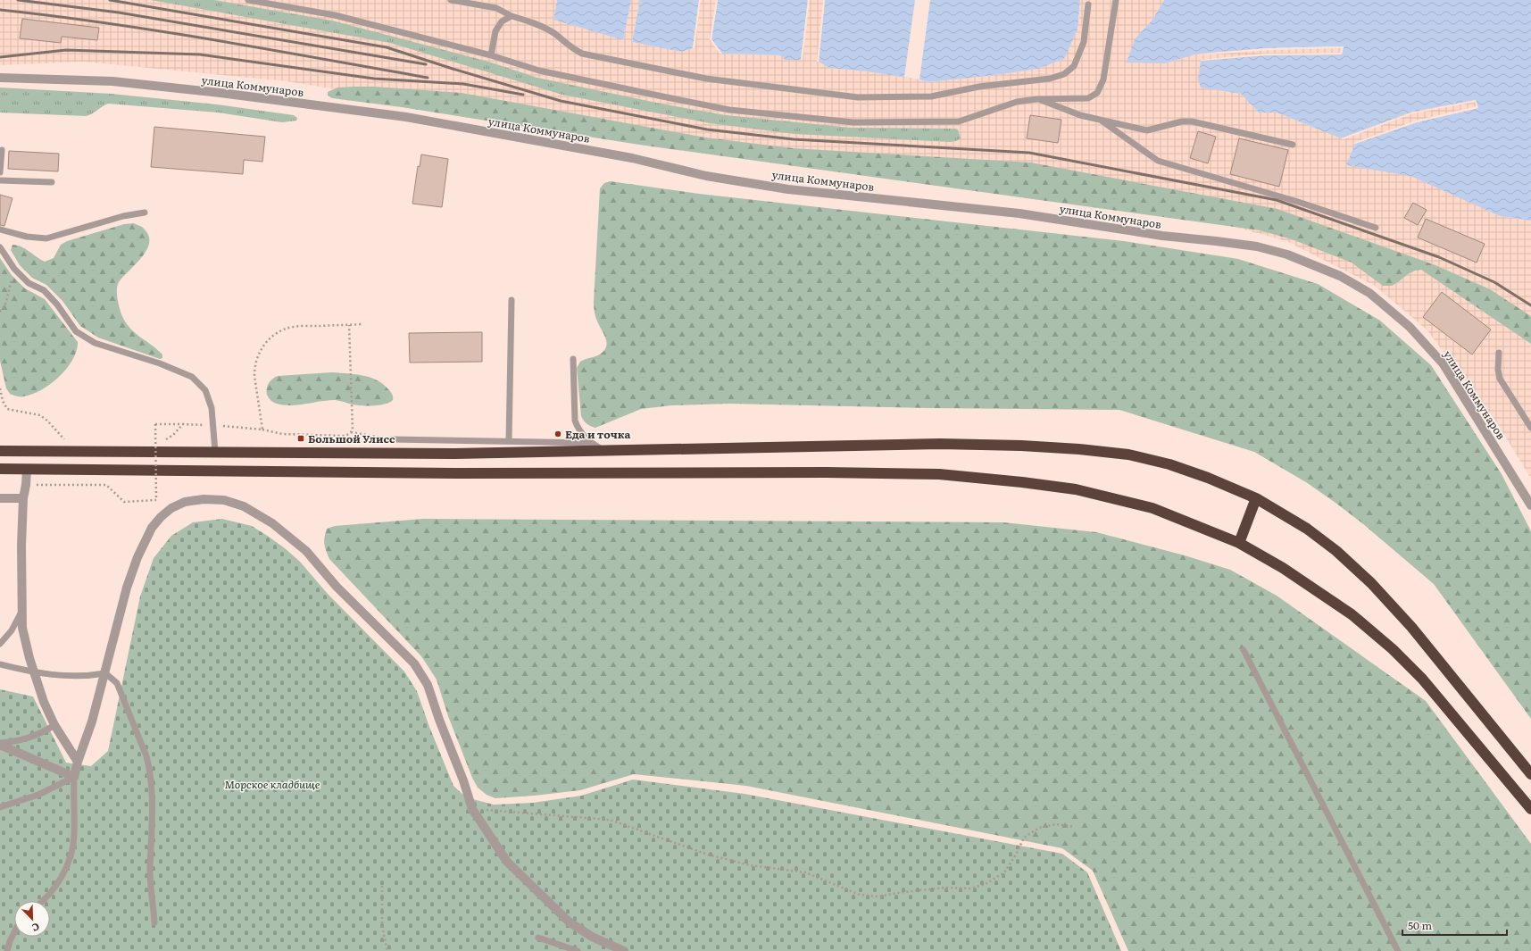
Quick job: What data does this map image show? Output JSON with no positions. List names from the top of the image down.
{
  "streets": {
    "street": ["улица Коммунаров"]
  },
  "parks": ["Морское кладбище"],
  "places": {
    "other": ["Еда и точка"],
    "transit": ["Большой Улисс"]
  },
  "scale_bar": "50 m",
  "north": "bottom right"
}
